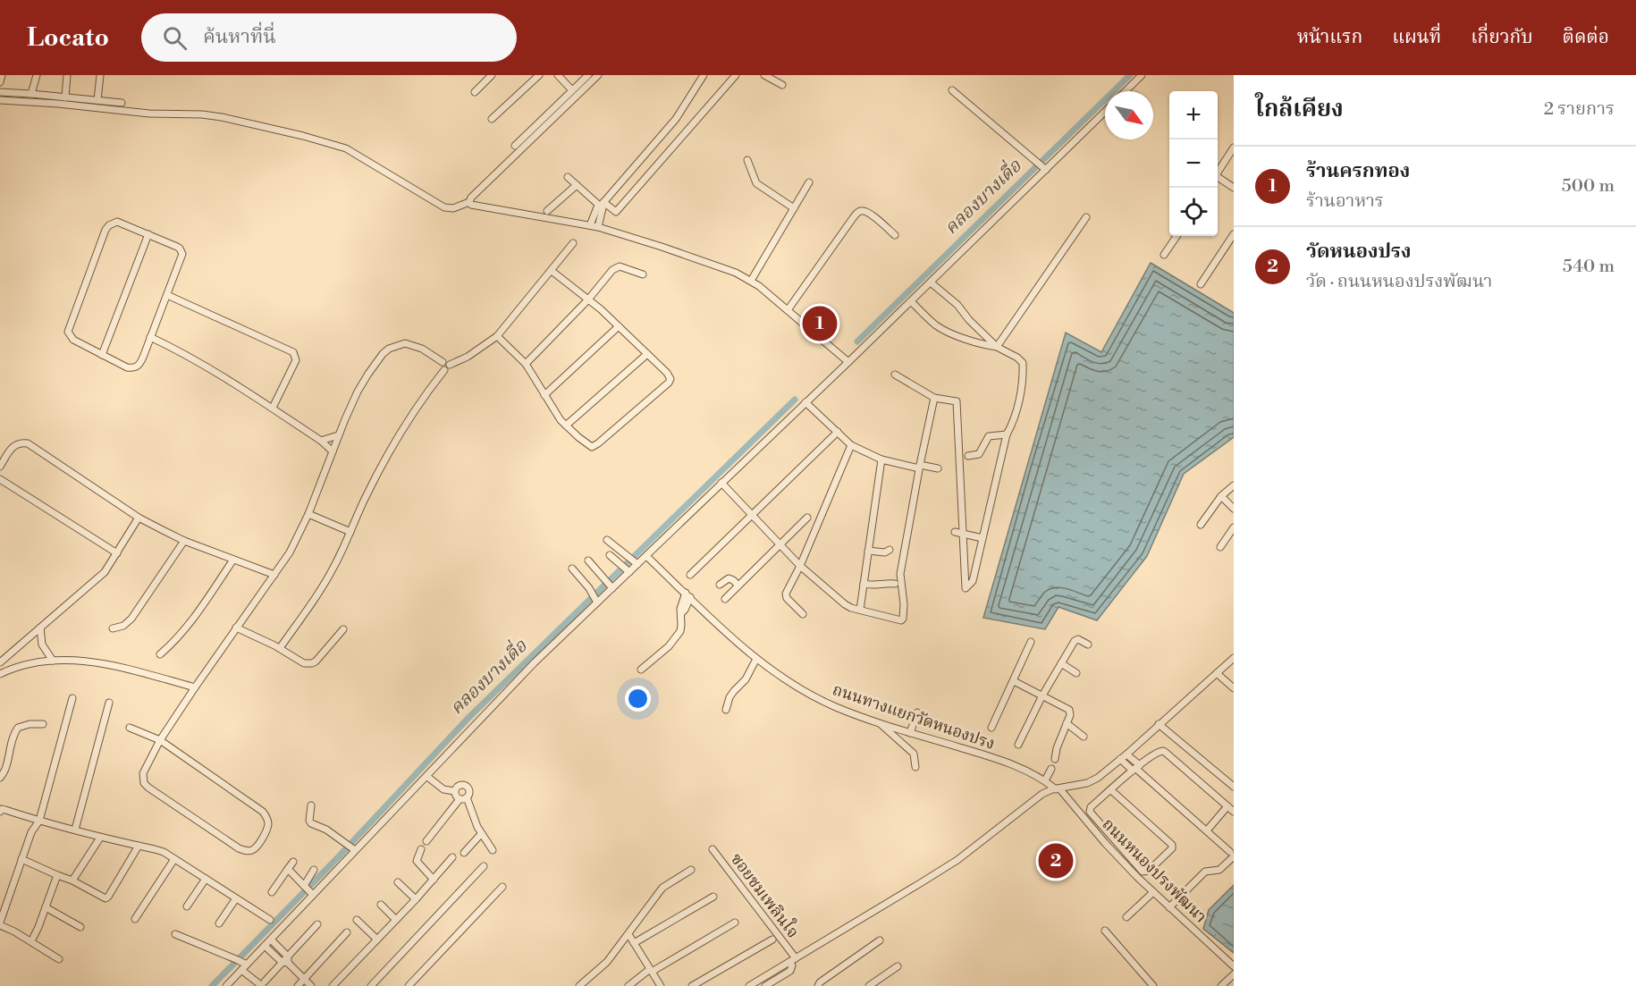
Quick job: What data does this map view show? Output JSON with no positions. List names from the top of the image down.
{
  "streets": {
    "street": ["ถนนทางแยกวัดหนองปรง", "ถนนหนองปรงพัฒนา", "ซอยชมเพลินใจ"]
  },
  "crossings": [
    ["ถนนทางแยกวัดหนองปรง", "ถนนหนองปรงพัฒนา"]
  ],
  "water": ["คลองบางเดื่อ"],
  "north": "bottom right",
  "page": {
    "header": "Locato",
    "search": "ค้นหาที่นี่",
    "nav": [
      "หน้าแรก",
      "แผนที่",
      "เกี่ยวกับ",
      "ติดต่อ"
    ],
    "heading": ["ใกล้เคียง", "2 รายการ"],
    "map_buttons": ["+", "−"],
    "list": [
      {
        "mark": "1",
        "name": "ร้านครกทอง",
        "note": "ร้านอาหาร",
        "value": "500 m"
      },
      {
        "mark": "2",
        "name": "วัดหนองปรง",
        "note": "วัด · ถนนหนองปรงพัฒนา",
        "value": "540 m"
      }
    ],
    "pins": ["1", "2"]
  }
}
